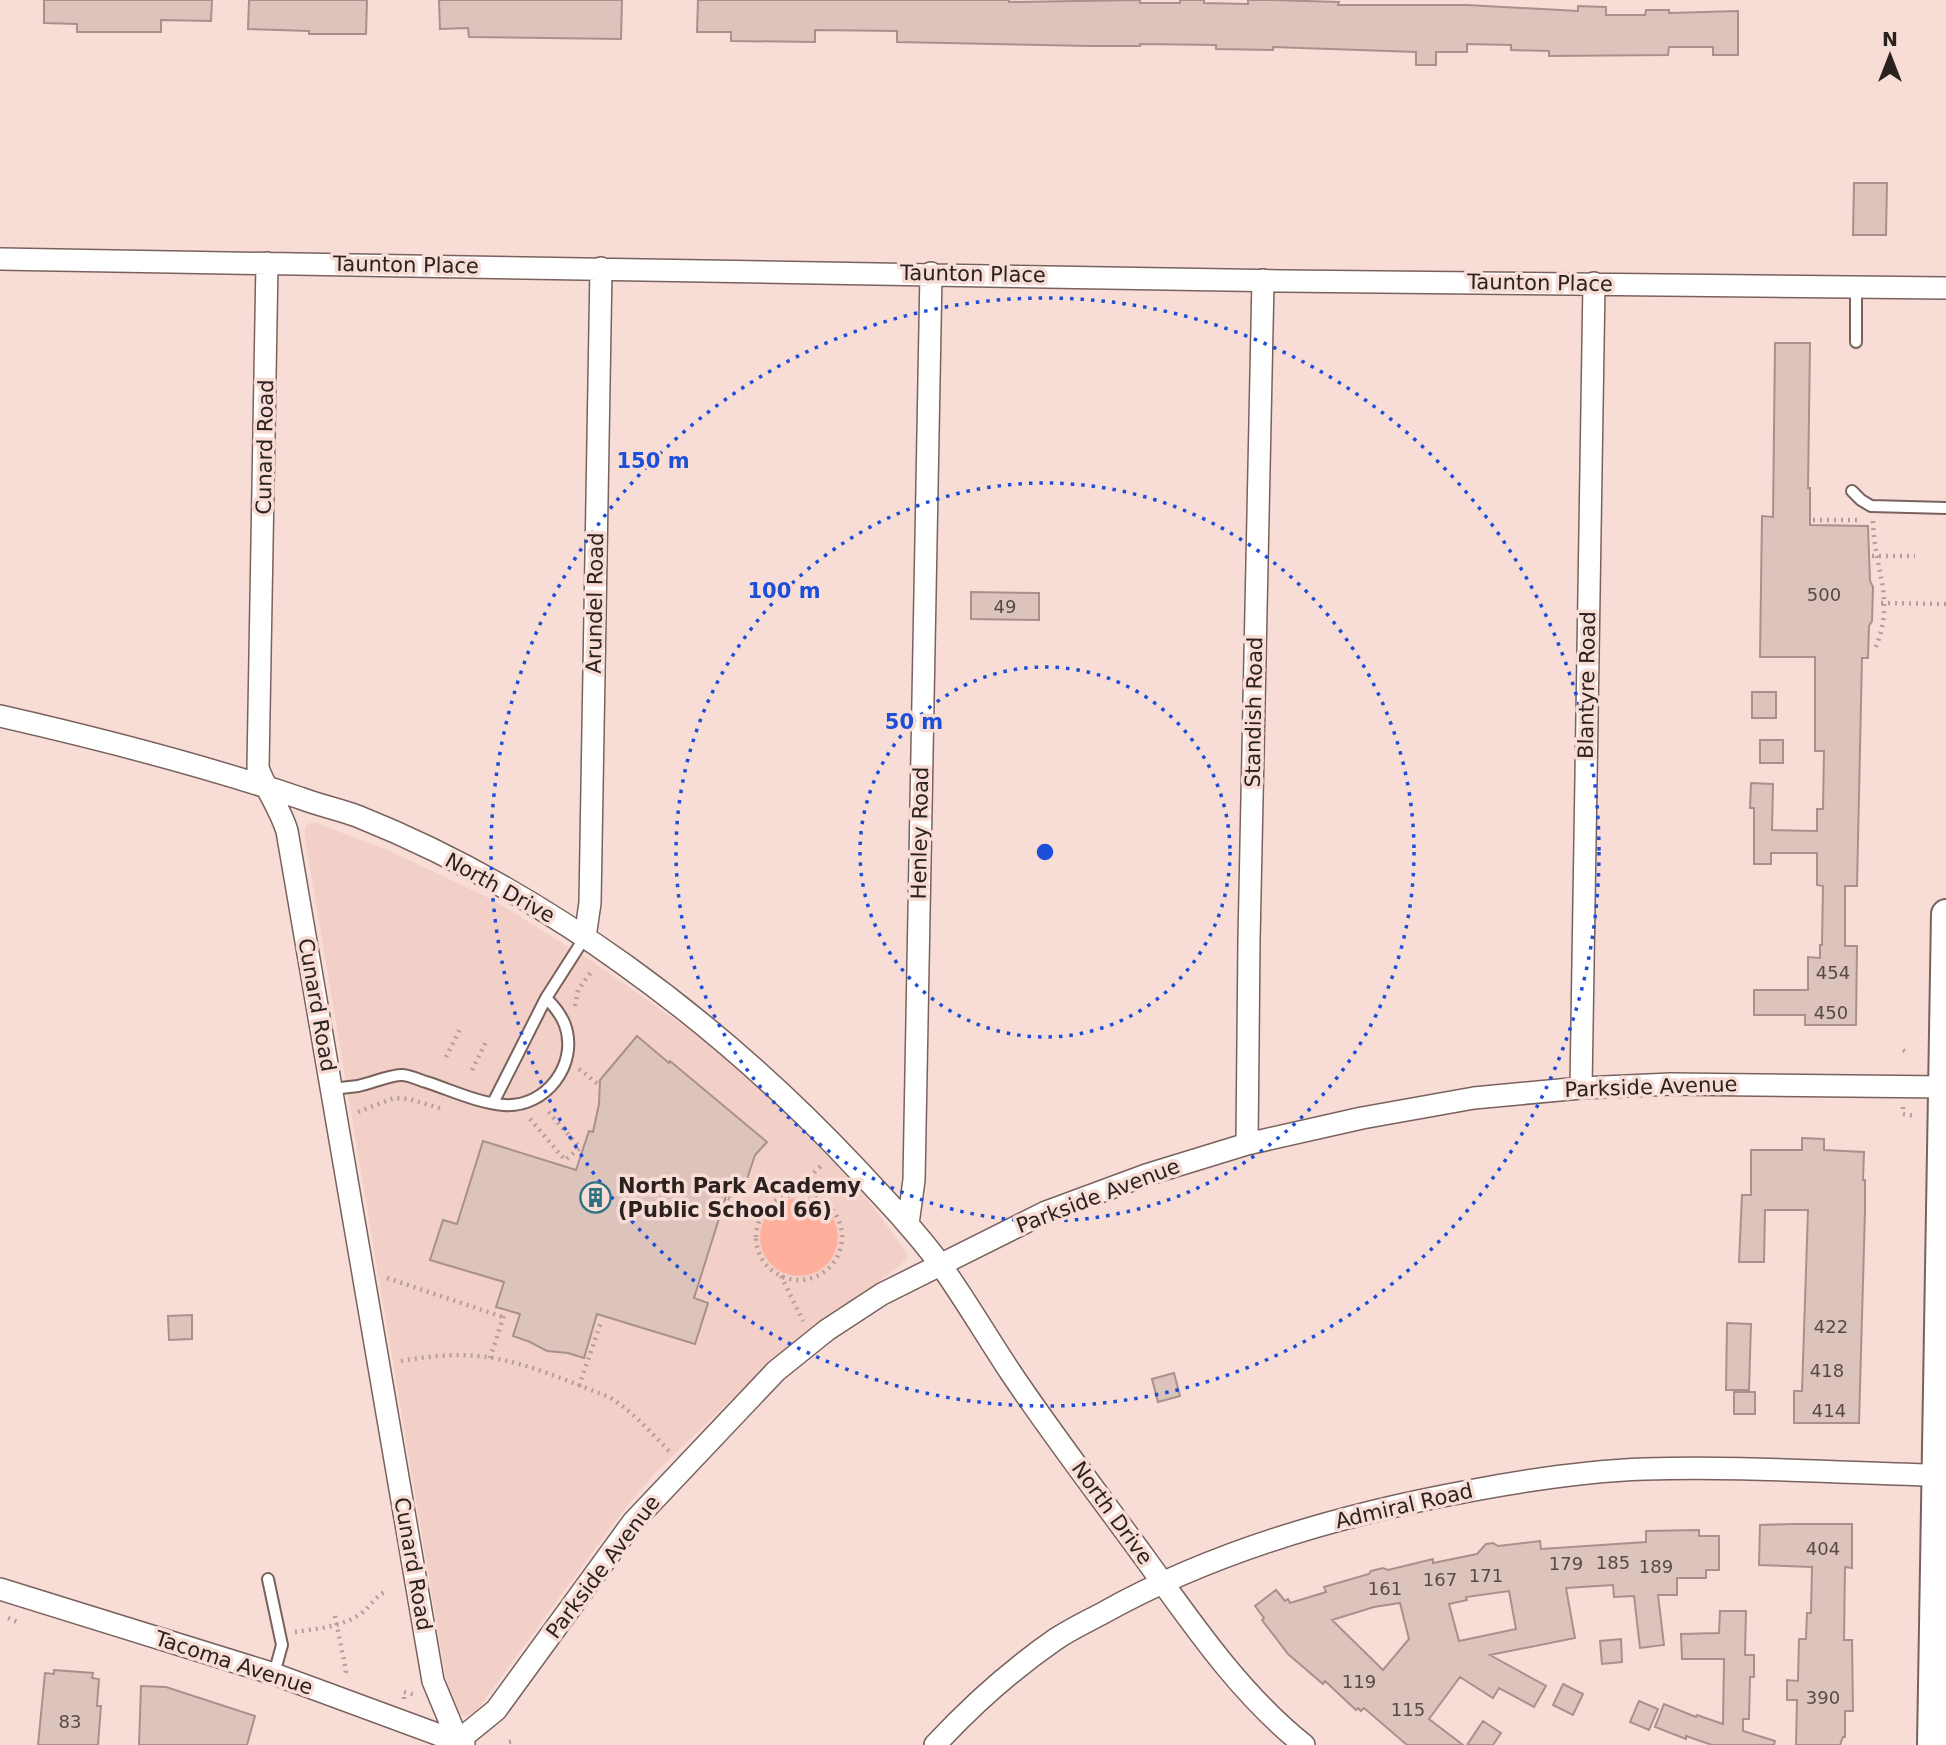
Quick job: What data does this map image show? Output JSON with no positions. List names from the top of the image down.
{
  "streets": {
    "street": [
      "Taunton Place",
      "Cunard Road",
      "Arundel Road",
      "Blantyre Road",
      "Standish Road",
      "Henley Road",
      "North Drive",
      "Parkside Avenue",
      "Admiral Road",
      "Tacoma Avenue"
    ]
  },
  "crossings": [
    ["Taunton Place", "Cunard Road"],
    ["Taunton Place", "Arundel Road"],
    ["Taunton Place", "Blantyre Road"],
    ["Taunton Place", "Standish Road"],
    ["Taunton Place", "Henley Road"],
    ["Cunard Road", "North Drive"],
    ["Cunard Road", "Parkside Avenue"],
    ["Cunard Road", "Tacoma Avenue"],
    ["Arundel Road", "North Drive"],
    ["Blantyre Road", "Parkside Avenue"],
    ["Standish Road", "Parkside Avenue"],
    ["Henley Road", "North Drive"],
    ["North Drive", "Parkside Avenue"],
    ["North Drive", "Admiral Road"],
    ["Parkside Avenue", "Tacoma Avenue"]
  ],
  "places": {
    "building": ["North Park Academy (Public School 66)"]
  },
  "house_numbers": [
    "500",
    "49",
    "454",
    "450",
    "422",
    "418",
    "414",
    "404",
    "185",
    "179",
    "189",
    "171",
    "167",
    "161",
    "119",
    "390",
    "115",
    "83"
  ],
  "north": "top",
  "rings": ["150 m", "100 m", "50 m"]
}
